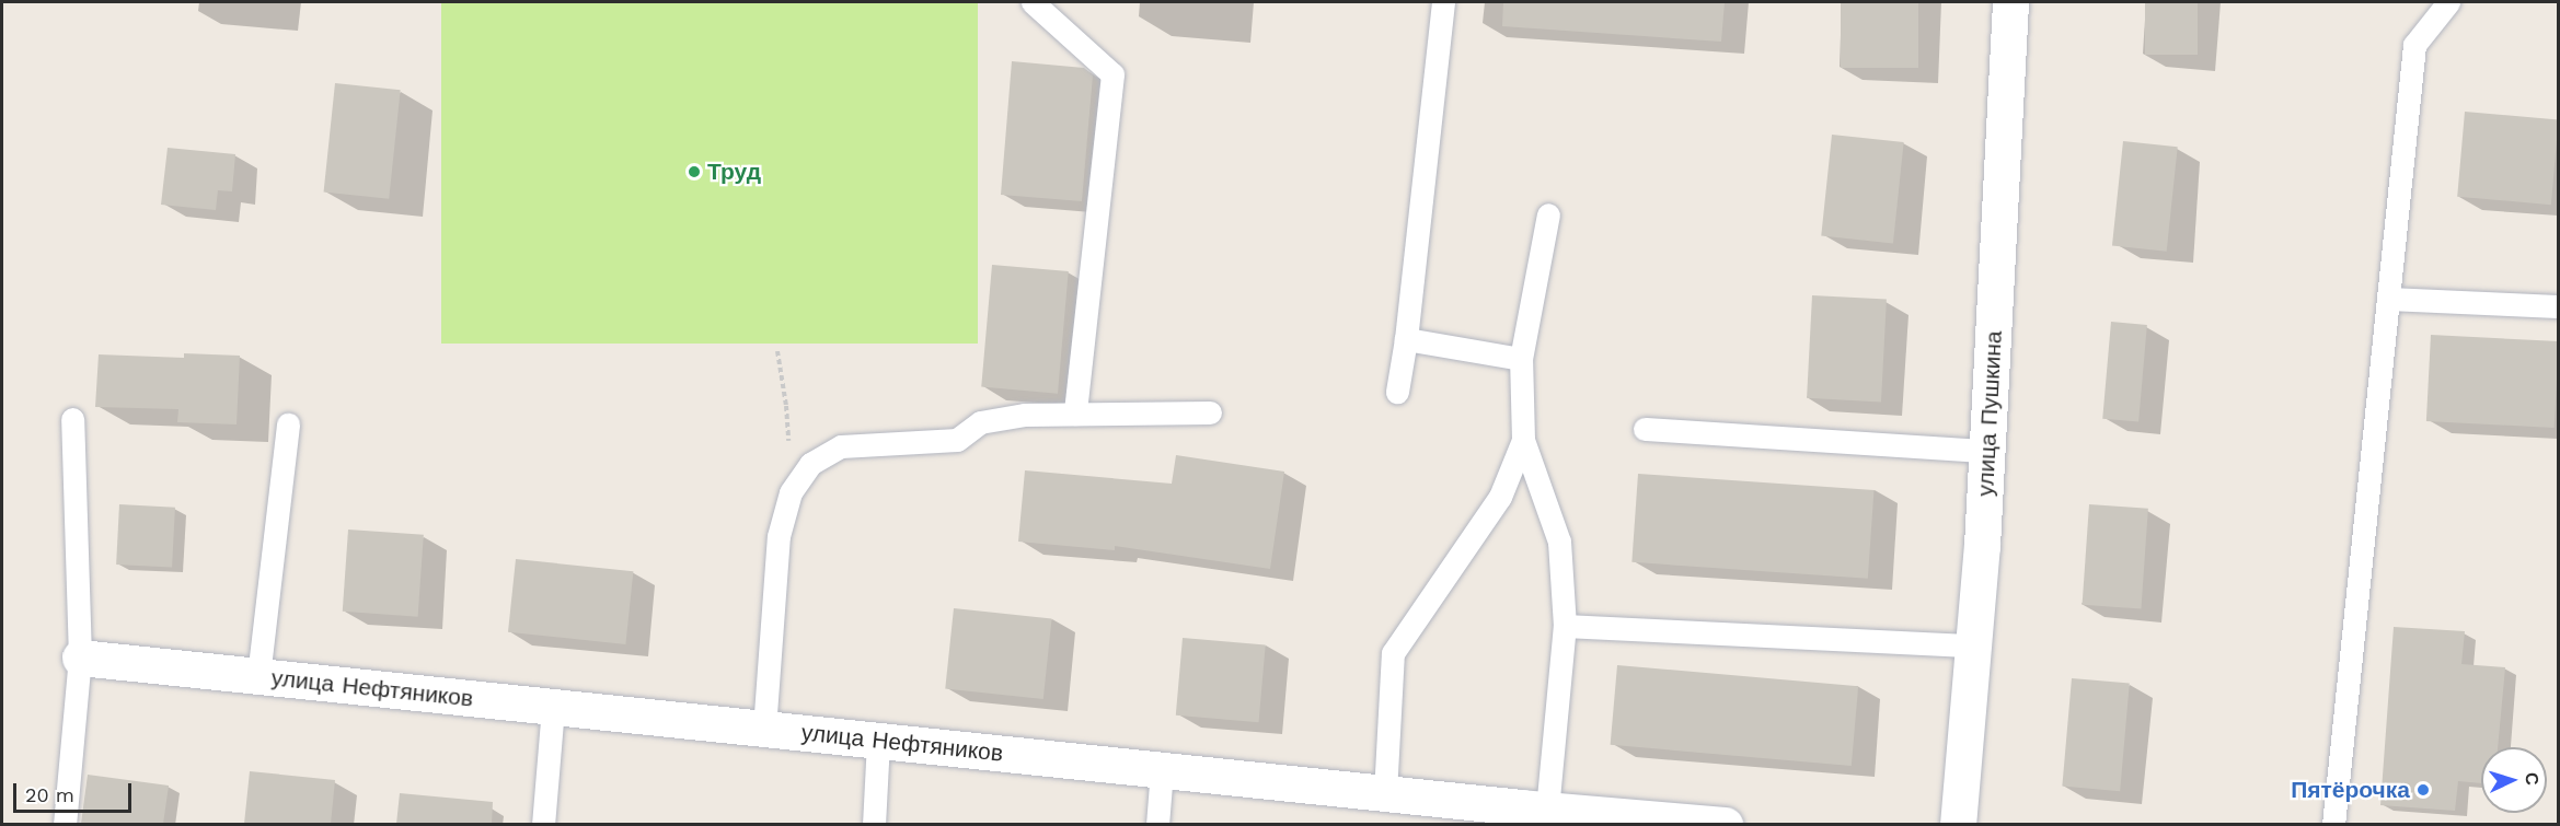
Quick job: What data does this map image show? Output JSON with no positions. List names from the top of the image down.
{
  "streets": {
    "street": ["улица Пушкина", "улица Нефтяников"]
  },
  "places": ["Труд", "Пятёрочка"],
  "scale_bar": "20 m",
  "north": "right"
}
